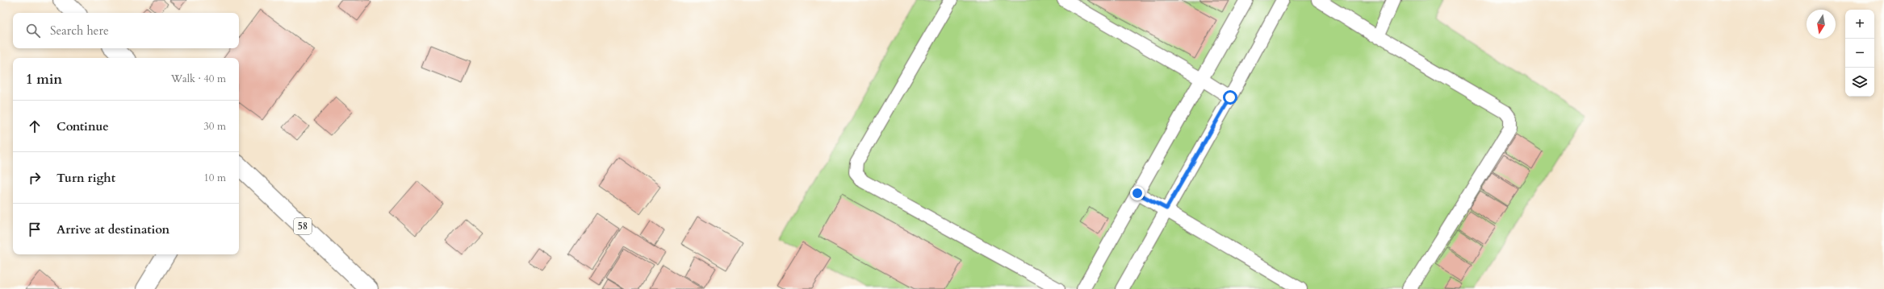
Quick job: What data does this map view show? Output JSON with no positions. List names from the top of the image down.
{
  "streets": {
    "main road": ["58"]
  },
  "north": "bottom",
  "page": {
    "map_buttons": ["+", "−"],
    "search": "Search here",
    "heading": ["1 min", "Walk · 40 m"],
    "list": [
      ["Continue", "30 m"],
      ["Turn right", "10 m"],
      "Arrive at destination"
    ]
  }
}
